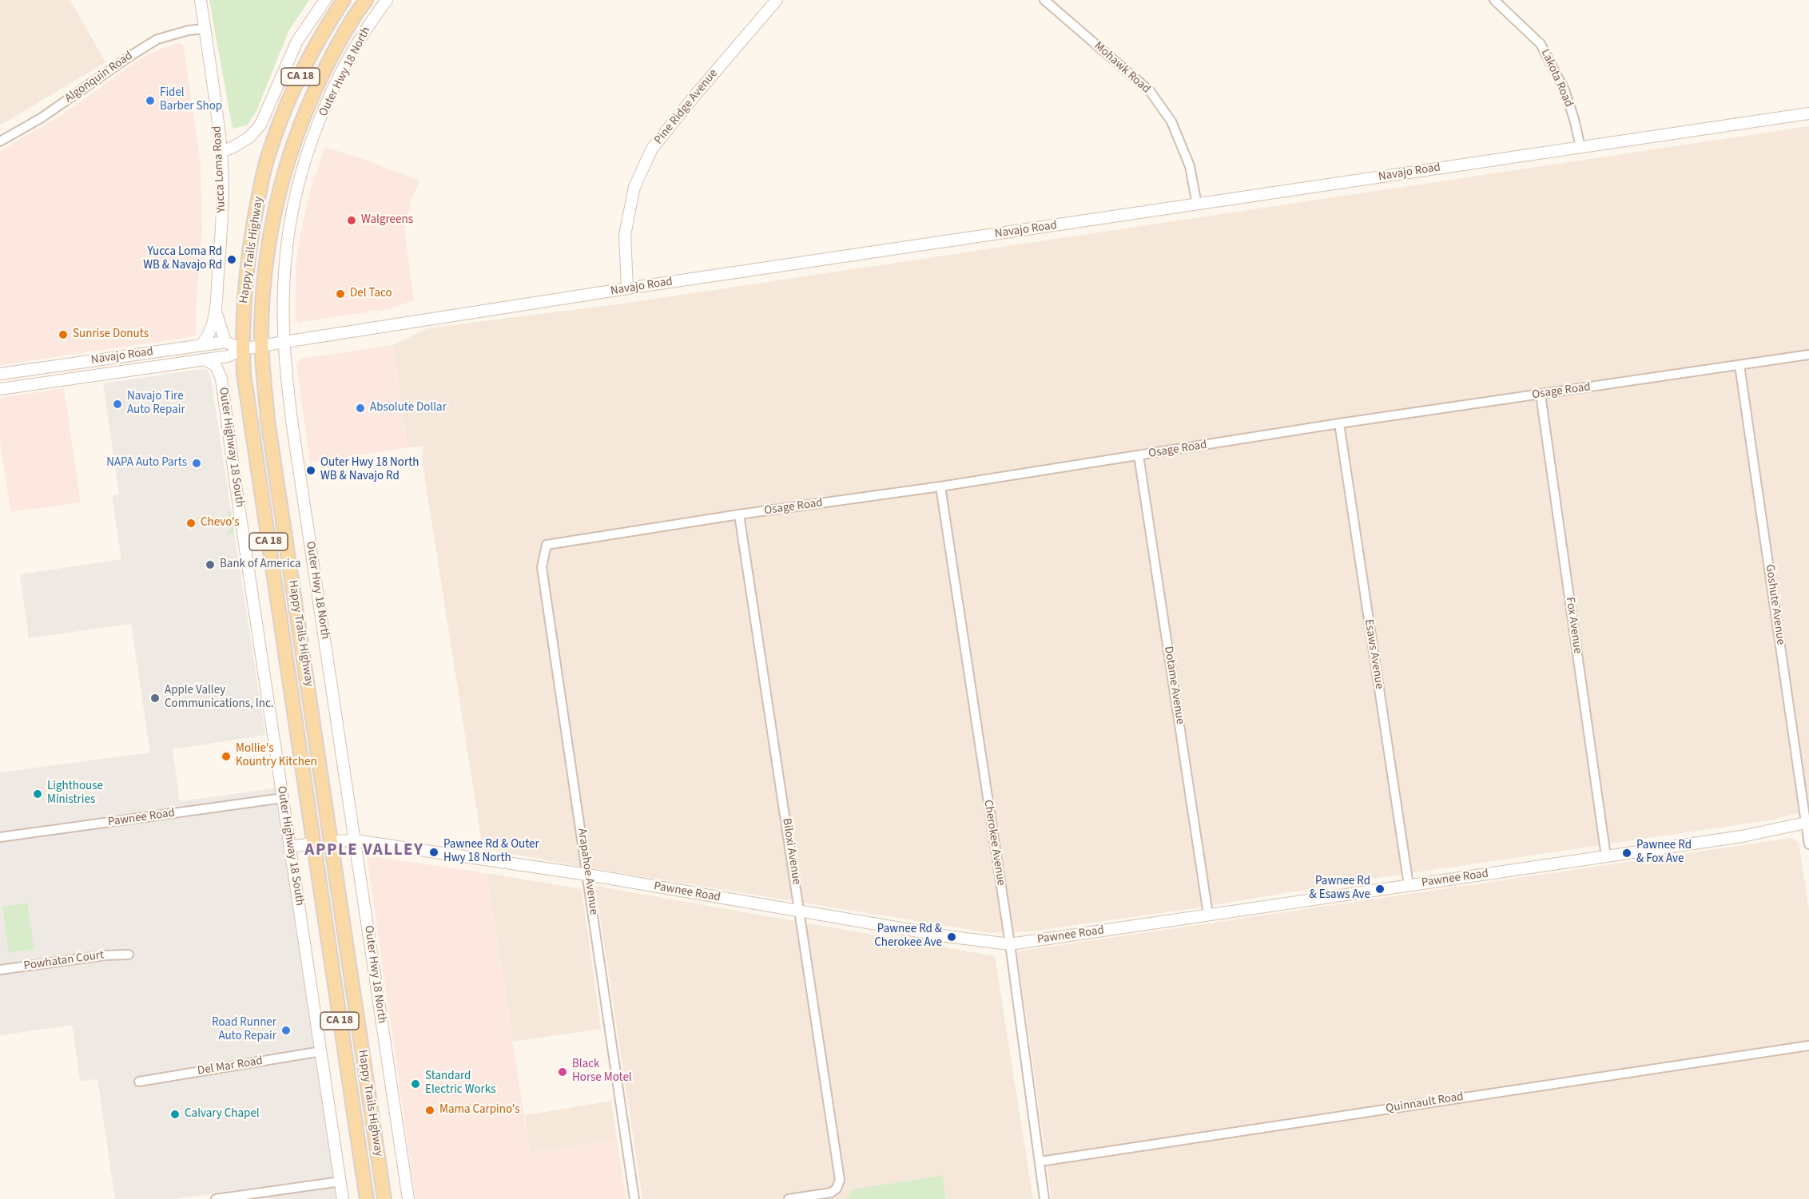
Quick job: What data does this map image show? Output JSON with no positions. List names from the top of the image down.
{
  "streets": {
    "main road": ["CA 18", "Happy Trails Highway"],
    "street": [
      "Mohawk Road",
      "Outer Hwy 18 North",
      "Algonquin Road",
      "Lakota Road",
      "Pine Ridge Avenue",
      "Yucca Loma Road",
      "Navajo Road",
      "Osage Road",
      "Outer Highway 18 South",
      "Goshute Avenue",
      "Fox Avenue",
      "Esaws Avenue",
      "Dotame Avenue",
      "Pawnee Road",
      "Cherokee Avenue",
      "Biloxi Avenue",
      "Arapahoe Avenue",
      "Powhatan Court",
      "Del Mar Road",
      "Quinnault Road"
    ]
  },
  "crossings": [
    ["Mohawk Road", "Navajo Road"],
    ["Outer Hwy 18 North", "Navajo Road"],
    ["Outer Hwy 18 North", "Pawnee Road"],
    ["Algonquin Road", "Yucca Loma Road"],
    ["Lakota Road", "Navajo Road"],
    ["Pine Ridge Avenue", "Navajo Road"],
    ["Navajo Road", "Happy Trails Highway"],
    ["Happy Trails Highway", "Pawnee Road"],
    ["Osage Road", "Goshute Avenue"],
    ["Osage Road", "Fox Avenue"],
    ["Osage Road", "Esaws Avenue"],
    ["Osage Road", "Dotame Avenue"],
    ["Osage Road", "Cherokee Avenue"],
    ["Osage Road", "Biloxi Avenue"],
    ["Osage Road", "Arapahoe Avenue"],
    ["Outer Highway 18 South", "Pawnee Road"],
    ["Outer Highway 18 South", "Del Mar Road"],
    ["Goshute Avenue", "Pawnee Road"],
    ["Fox Avenue", "Pawnee Road"],
    ["Esaws Avenue", "Pawnee Road"],
    ["Dotame Avenue", "Pawnee Road"],
    ["Pawnee Road", "Cherokee Avenue"],
    ["Pawnee Road", "Biloxi Avenue"],
    ["Pawnee Road", "Arapahoe Avenue"],
    ["Cherokee Avenue", "Quinnault Road"]
  ],
  "districts": ["APPLE VALLEY"],
  "places": [
    "Fidel Barber Shop",
    "Walgreens",
    "Yucca Loma Rd WB & Navajo Rd",
    "Del Taco",
    "Sunrise Donuts",
    "Navajo Tire Auto Repair",
    "Absolute Dollar",
    "NAPA Auto Parts",
    "Outer Hwy 18 North WB & Navajo Rd",
    "Chevo's",
    "Bank of America",
    "Apple Valley Communications, Inc.",
    "Mollie's Kountry Kitchen",
    "Lighthouse Ministries",
    "Pawnee Rd & Outer Hwy 18 North",
    "Pawnee Rd & Fox Ave",
    "Pawnee Rd & Esaws Ave",
    "Pawnee Rd & Cherokee Ave",
    "Road Runner Auto Repair",
    "Black Horse Motel",
    "Standard Electric Works",
    "Mama Carpino's",
    "Calvary Chapel"
  ]
}
